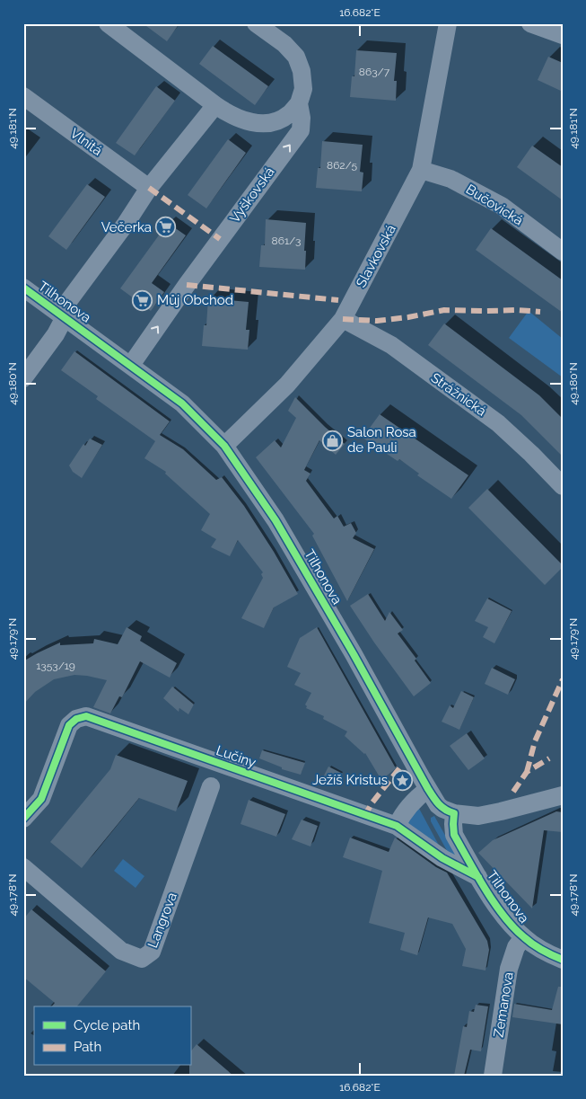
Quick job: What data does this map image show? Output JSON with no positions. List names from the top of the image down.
{
  "streets": {
    "street": [
      "Vlnitá",
      "Vyškovská",
      "Bučovická",
      "Slavkovská",
      "Tilhonova",
      "Strážnická",
      "Lučiny",
      "Langrova",
      "Zemanova"
    ]
  },
  "crossings": [
    ["Vyškovská", "Tilhonova"],
    ["Bučovická", "Slavkovská"],
    ["Slavkovská", "Tilhonova"],
    ["Slavkovská", "Strážnická"],
    ["Tilhonova", "Lučiny"],
    ["Tilhonova", "Zemanova"]
  ],
  "places": {
    "supermarket": ["Večerka", "Můj Obchod"],
    "shop": ["Salon Rosa de Pauli"],
    "place": ["Ježíš Kristus"]
  },
  "house_numbers": [
    "863/7",
    "862/5",
    "861/3",
    "1353/19"
  ],
  "legend": ["Cycle path", "Path"],
  "coordinates": [
    "16.682°E",
    "49.181°N",
    "49.180°N",
    "49.179°N",
    "49.178°N"
  ]
}
